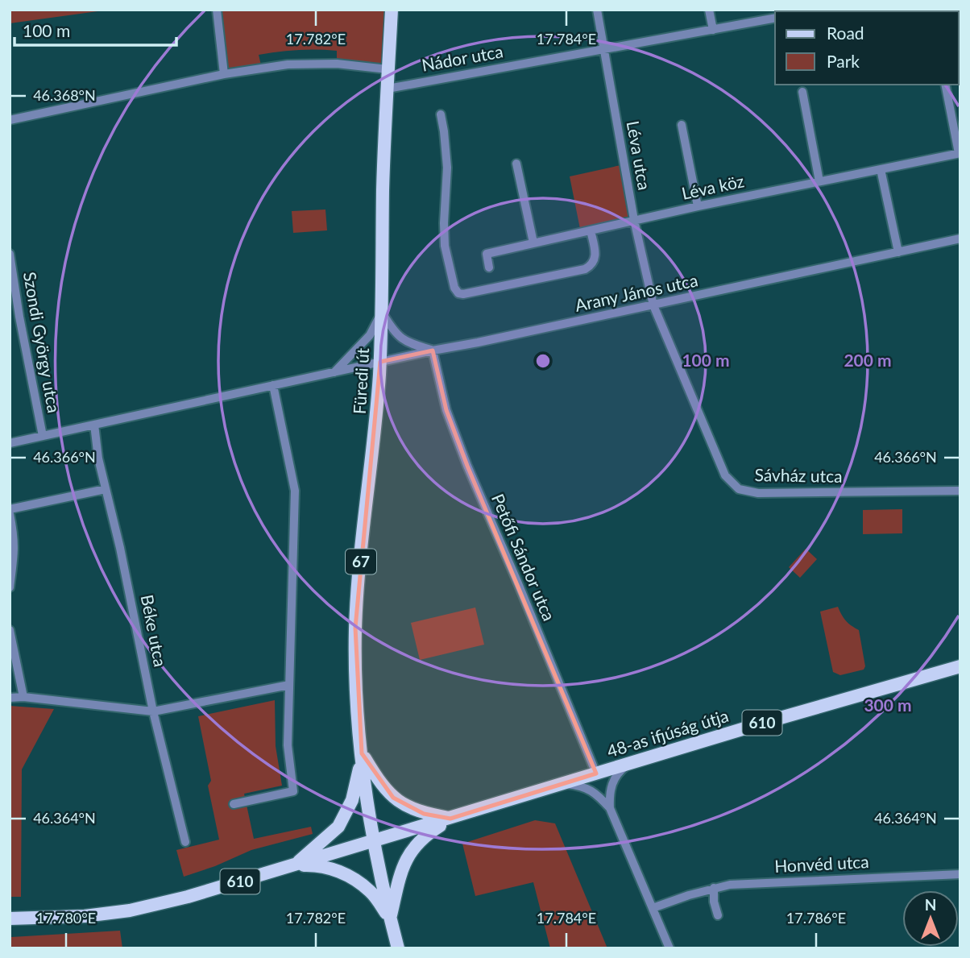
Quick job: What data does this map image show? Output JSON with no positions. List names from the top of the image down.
{
  "streets": {
    "main road": [
      "Füredi út",
      "67",
      "610",
      "48-as ifjúság útja"
    ],
    "street": [
      "Nádor utca",
      "Léva utca",
      "Léva köz",
      "Arany János utca",
      "Szondi György utca",
      "Sávház utca",
      "Petőfi Sándor utca",
      "Béke utca",
      "Honvéd utca"
    ]
  },
  "crossings": [
    ["Nádor utca", "Léva utca"],
    ["Nádor utca", "Füredi út"],
    ["Léva utca", "Léva köz"],
    ["Léva utca", "Arany János utca"],
    ["Léva utca", "Sávház utca"],
    ["Arany János utca", "Füredi út"],
    ["Arany János utca", "Sávház utca"],
    ["Arany János utca", "Petőfi Sándor utca"],
    ["Füredi út", "67"],
    ["Petőfi Sándor utca", "48-as ifjúság útja"],
    ["67", "610"],
    ["610", "48-as ifjúság útja"]
  ],
  "legend": ["Road", "Park"],
  "scale_bar": "100 m",
  "north": "top",
  "coordinates": [
    "17.782°E",
    "17.784°E",
    "46.368°N",
    "46.366°N",
    "46.364°N",
    "17.780°E",
    "17.786°E"
  ],
  "rings": ["100 m", "200 m", "300 m"]
}
